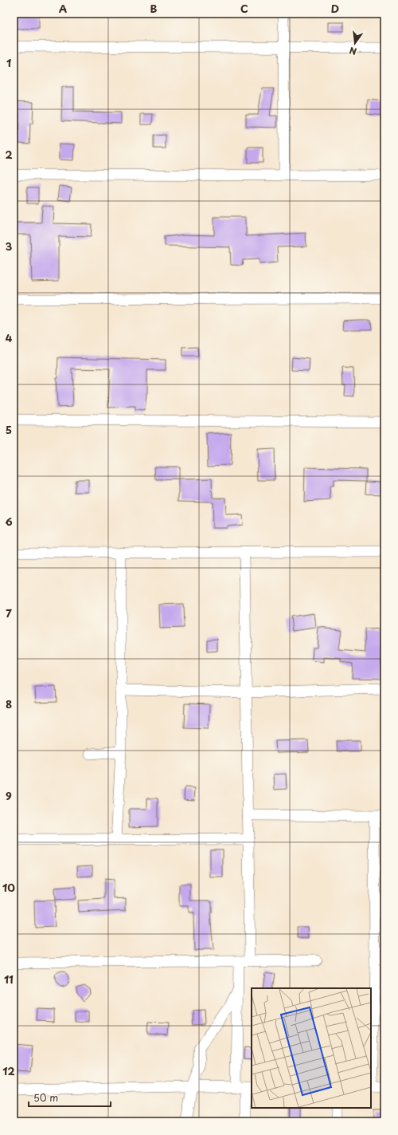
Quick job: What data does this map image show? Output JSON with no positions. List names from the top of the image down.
{
  "scale_bar": "50 m",
  "north": "bottom",
  "grid": {
    "columns": [
      "A",
      "B",
      "C",
      "D"
    ],
    "rows": [
      "1",
      "2",
      "3",
      "4",
      "5",
      "6",
      "7",
      "8",
      "9",
      "10",
      "11",
      "12"
    ]
  }
}
